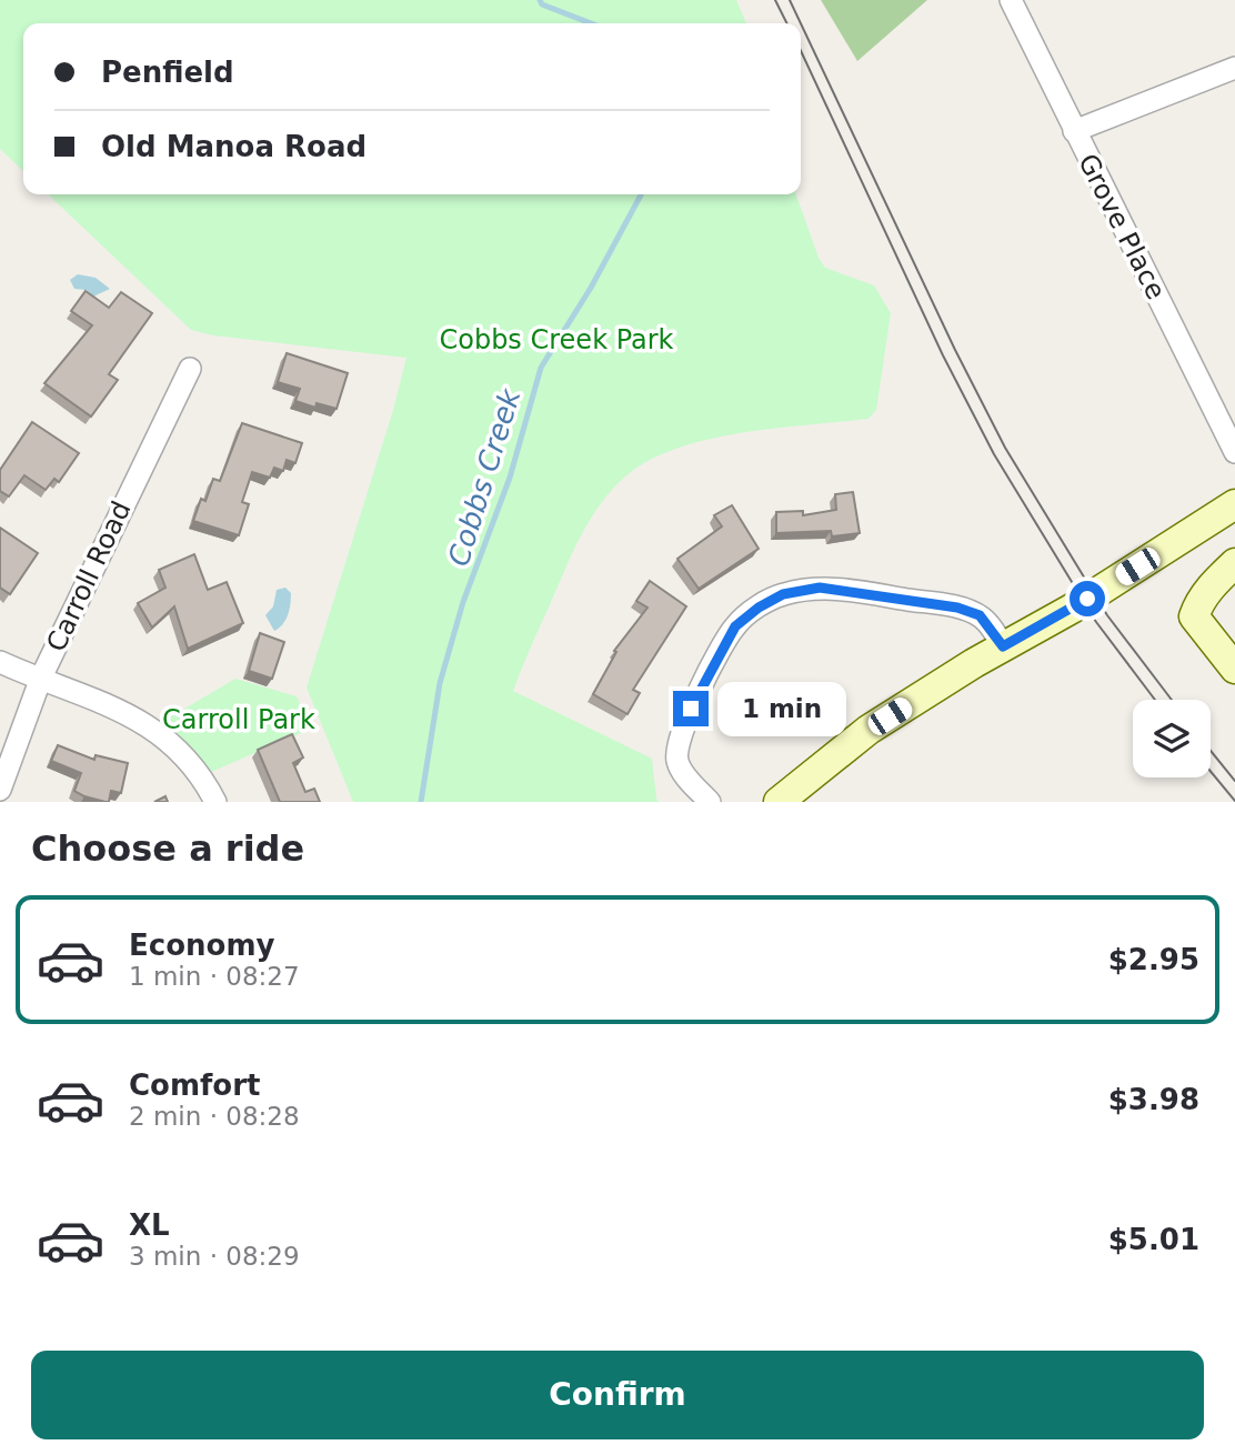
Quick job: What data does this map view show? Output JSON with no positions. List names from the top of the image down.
{
  "streets": {
    "street": ["Grove Place", "Carroll Road"]
  },
  "water": ["Cobbs Creek"],
  "parks": ["Cobbs Creek Park", "Carroll Park"],
  "page": {
    "banner": ["Penfield", "Old Manoa Road"],
    "bubble": "1 min",
    "heading": "Choose a ride",
    "list": [
      {
        "name": "Economy",
        "note": "1 min · 08:27",
        "value": "$2.95"
      },
      {
        "name": "Comfort",
        "note": "2 min · 08:28",
        "value": "$3.98"
      },
      {
        "name": "XL",
        "note": "3 min · 08:29",
        "value": "$5.01"
      }
    ],
    "buttons": "Confirm"
  }
}
